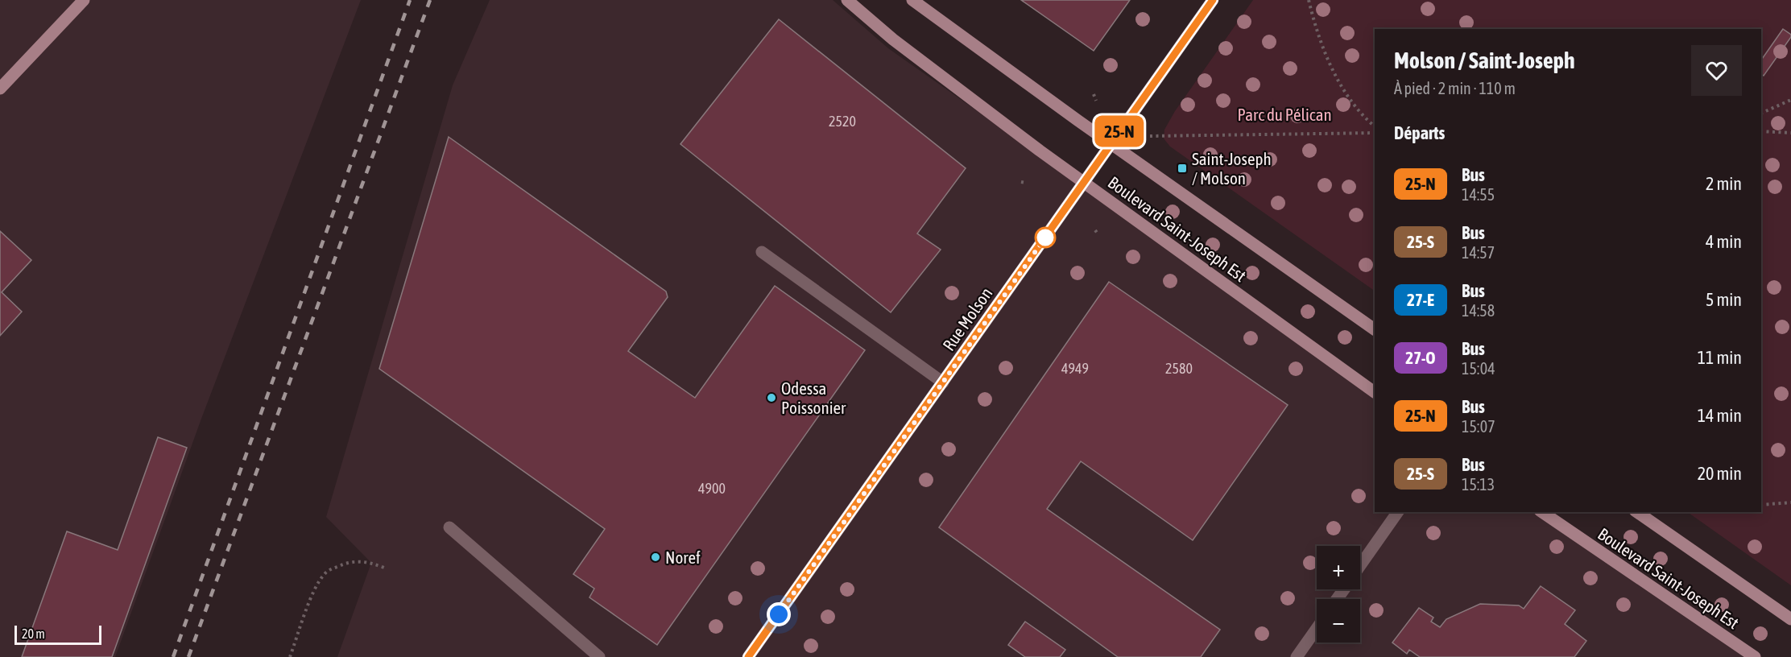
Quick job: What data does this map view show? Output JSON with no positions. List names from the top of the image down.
{
  "streets": {
    "main road": ["Boulevard Saint-Joseph Est"],
    "street": ["Rue Molson"]
  },
  "crossings": [
    ["Boulevard Saint-Joseph Est", "Rue Molson"]
  ],
  "parks": ["Parc du Pélican"],
  "places": {
    "transit": ["Saint-Joseph / Molson"],
    "other": ["Odessa Poissonier", "Noref"]
  },
  "lines": ["bus line 25-N"],
  "house_numbers": [
    "2520",
    "4949",
    "2580",
    "4900"
  ],
  "scale_bar": "20 m",
  "page": {
    "on_map": "25-N",
    "heading": [
      ["Molson / Saint-Joseph", "À pied · 2 min · 110 m"],
      "Départs"
    ],
    "list": [
      {
        "mark": "25-N",
        "name": "Bus",
        "note": "14:55",
        "value": "2 min"
      },
      {
        "mark": "25-S",
        "name": "Bus",
        "note": "14:57",
        "value": "4 min"
      },
      {
        "mark": "27-E",
        "name": "Bus",
        "note": "14:58",
        "value": "5 min"
      },
      {
        "mark": "27-O",
        "name": "Bus",
        "note": "15:04",
        "value": "11 min"
      },
      {
        "mark": "25-N",
        "name": "Bus",
        "note": "15:07",
        "value": "14 min"
      },
      {
        "mark": "25-S",
        "name": "Bus",
        "note": "15:13",
        "value": "20 min"
      }
    ],
    "map_buttons": ["+", "−"],
    "scale": "20 m"
  }
}
